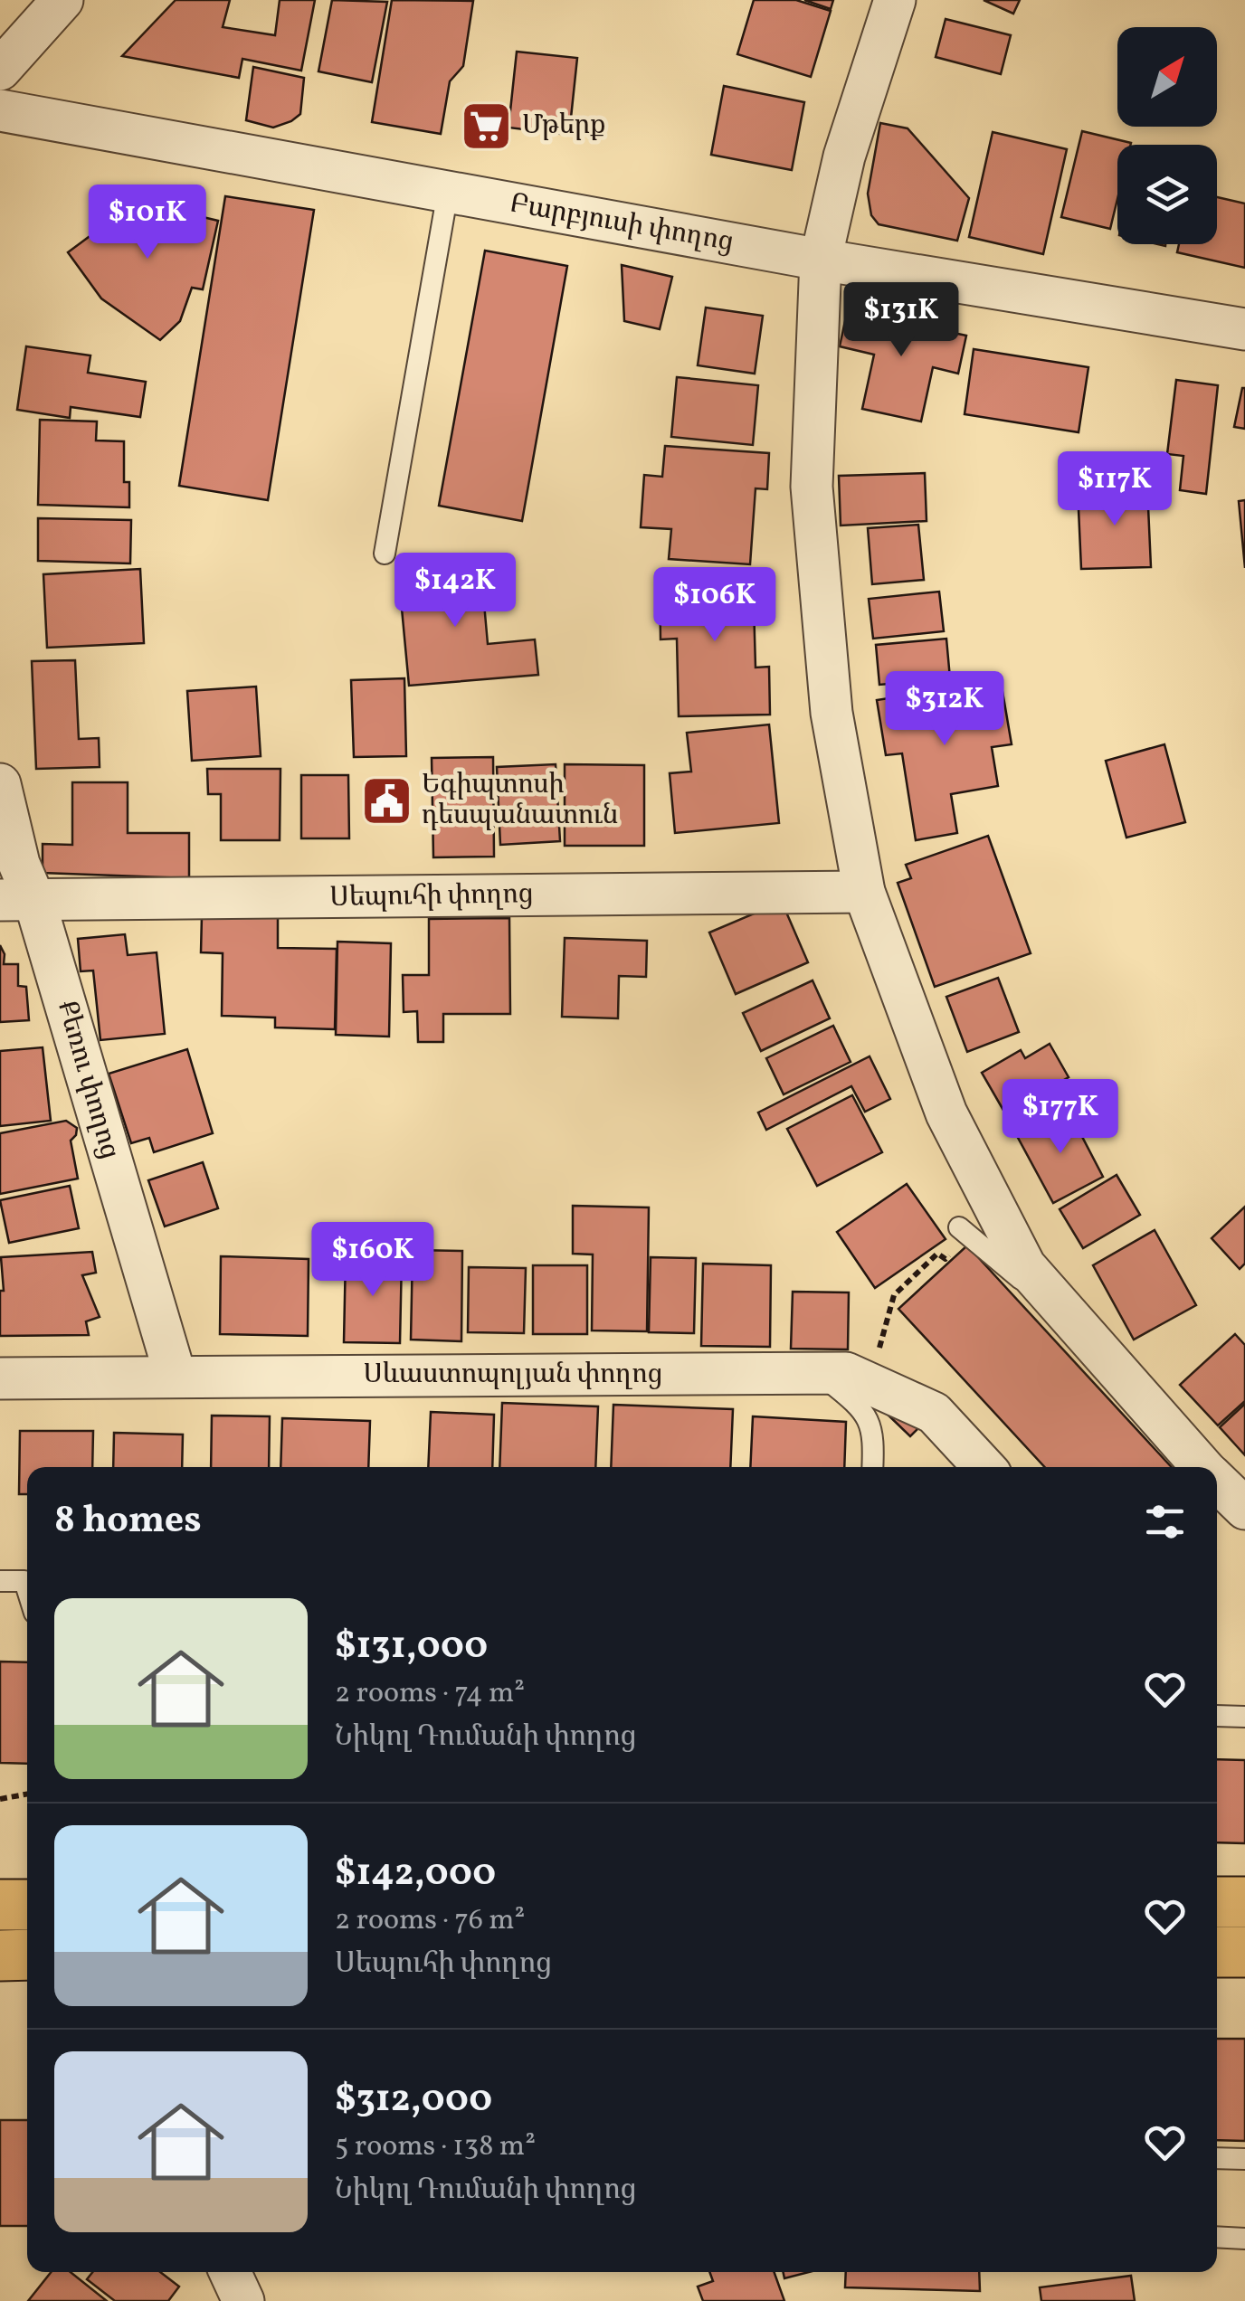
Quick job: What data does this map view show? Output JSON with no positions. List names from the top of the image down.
{
  "streets": {
    "street": [
      "Բարբյուսի փողոց",
      "Սեպուհի փողոց",
      "Քեռու փողոց",
      "Սևաստոպոլյան փողոց"
    ]
  },
  "crossings": [
    ["Սեպուհի փողոց", "Քեռու փողոց"],
    ["Քեռու փողոց", "Սևաստոպոլյան փողոց"]
  ],
  "places": {
    "supermarket": ["Մթերք"],
    "public building": ["Եգիպտոսի դեսպանատուն"]
  },
  "north": "top right",
  "page": {
    "price": [
      "$101K",
      "$131K",
      "$117K",
      "$142K",
      "$106K",
      "$312K",
      "$177K",
      "$160K"
    ],
    "heading": "8 homes",
    "list": [
      {
        "name": "$131,000",
        "note": "2 rooms · 74 m² · Նիկոլ Դումանի փողոց"
      },
      {
        "name": "$142,000",
        "note": "2 rooms · 76 m² · Սեպուհի փողոց"
      },
      {
        "name": "$312,000",
        "note": "5 rooms · 138 m² · Նիկոլ Դումանի փողոց"
      }
    ]
  }
}
